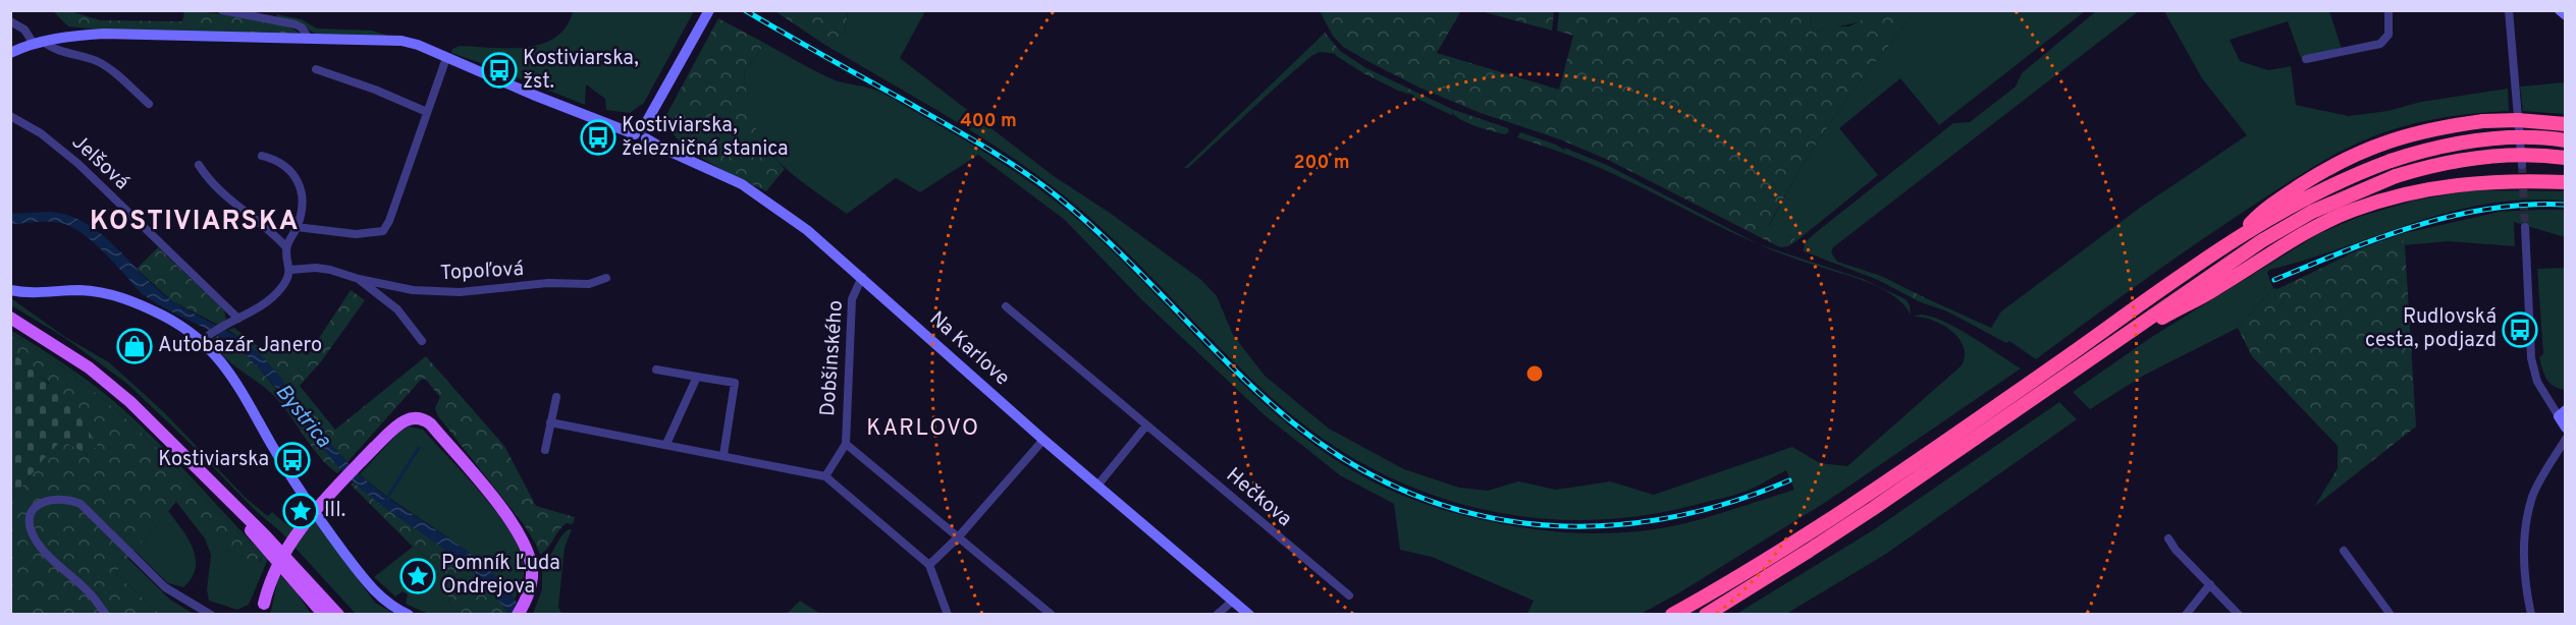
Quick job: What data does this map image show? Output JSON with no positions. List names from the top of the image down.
{
  "streets": {
    "street": [
      "Jelšová",
      "Topoľová",
      "Na Karlove",
      "Dobšinského",
      "Hečkova"
    ]
  },
  "crossings": [
    ["Na Karlove", "Dobšinského"]
  ],
  "districts": ["KOSTIVIARSKA", "KARLOVO"],
  "water": ["Bystrica"],
  "places": {
    "bus stop": [
      "Kostiviarska, žst.",
      "Kostiviarska, železničná stanica",
      "Rudlovská cesta, podjazd",
      "Kostiviarska"
    ],
    "shop": ["Autobazár Janero"],
    "place": ["III.", "Pomník Ľuda Ondrejova"]
  },
  "rings": ["400 m", "200 m"]
}
